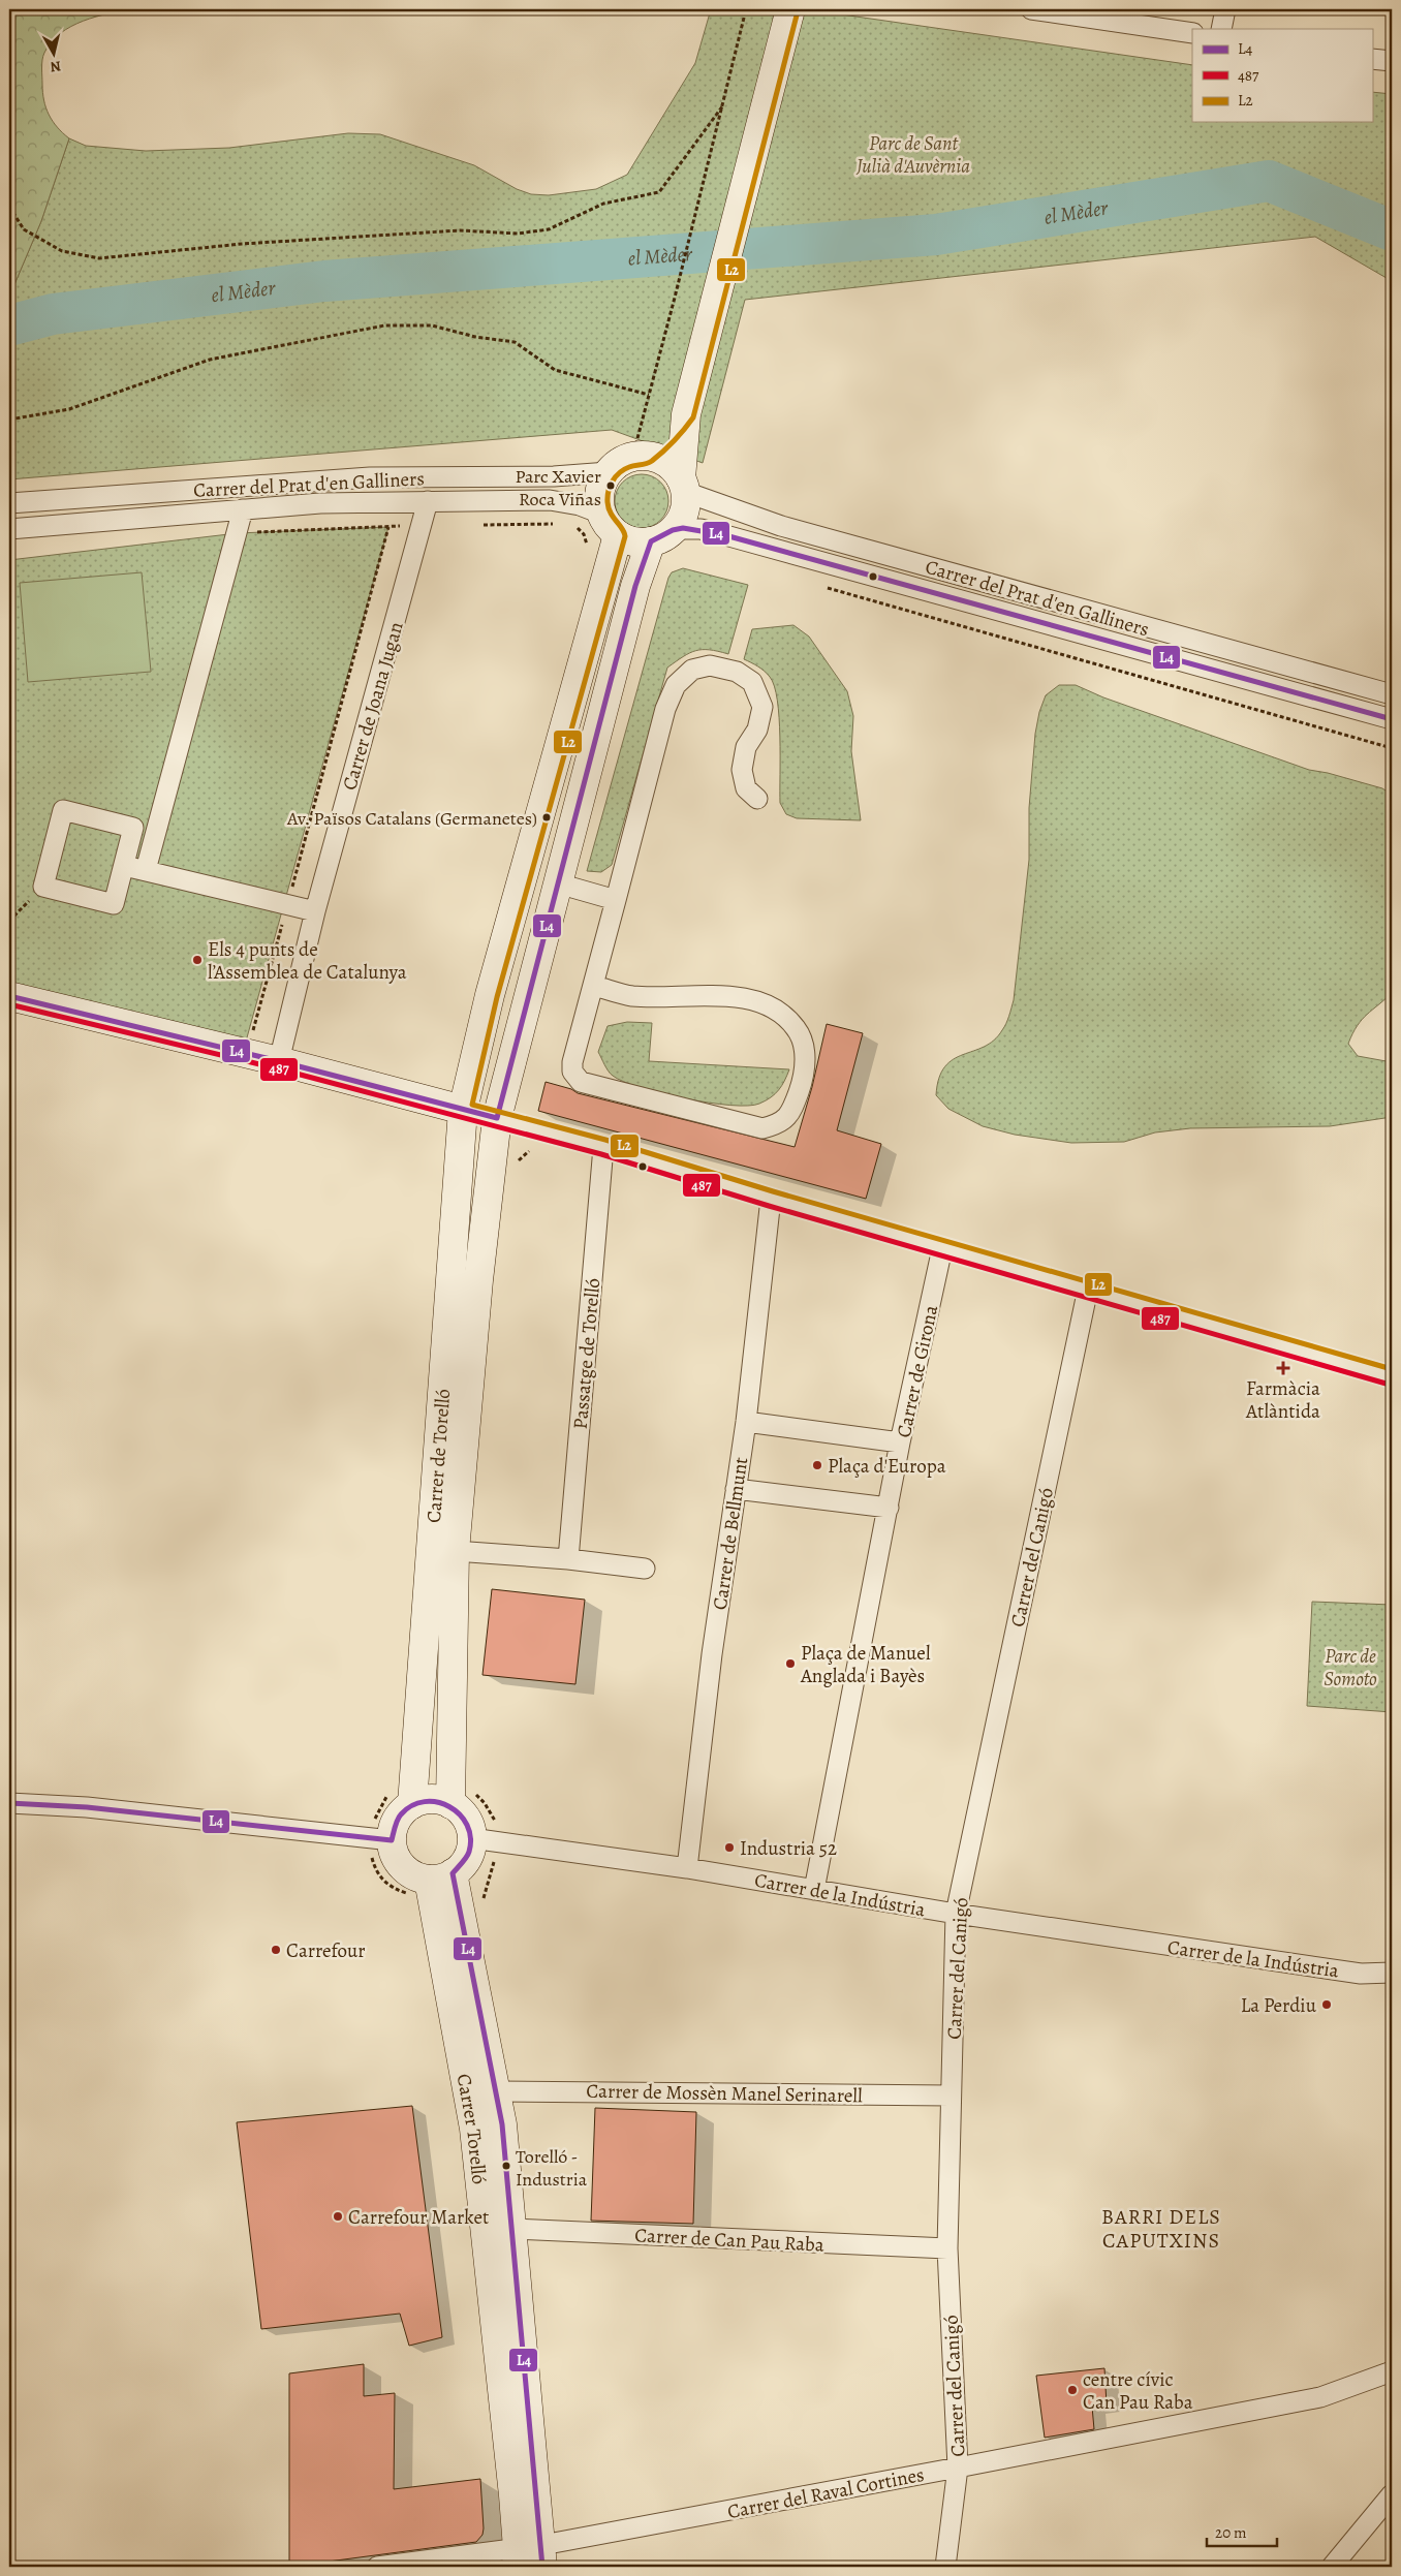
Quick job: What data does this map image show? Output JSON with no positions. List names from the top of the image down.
{
  "streets": {
    "street": [
      "Carrer del Prat d'en Galliners",
      "Carrer de Joana Jugan",
      "Passatge de Torelló",
      "Carrer de Girona",
      "Carrer de Torelló",
      "Carrer de Bellmunt",
      "Carrer del Canigó",
      "Carrer de la Indústria",
      "Carrer de Mossèn Manel Serinarell",
      "Carrer Torelló",
      "Carrer de Can Pau Raba",
      "Carrer del Raval Cortines"
    ]
  },
  "crossings": [
    ["Carrer del Prat d'en Galliners", "Carrer de Joana Jugan"],
    ["Carrer del Prat d'en Galliners", "Carrer de Torelló"],
    ["Carrer de Girona", "Carrer de la Indústria"],
    ["Carrer de Torelló", "Carrer de la Indústria"],
    ["Carrer de Torelló", "Carrer Torelló"],
    ["Carrer de Bellmunt", "Carrer de la Indústria"],
    ["Carrer del Canigó", "Carrer de la Indústria"],
    ["Carrer del Canigó", "Carrer de Mossèn Manel Serinarell"],
    ["Carrer del Canigó", "Carrer de Can Pau Raba"],
    ["Carrer del Canigó", "Carrer del Raval Cortines"],
    ["Carrer de la Indústria", "Carrer Torelló"],
    ["Carrer de Mossèn Manel Serinarell", "Carrer Torelló"],
    ["Carrer Torelló", "Carrer de Can Pau Raba"],
    ["Carrer Torelló", "Carrer del Raval Cortines"]
  ],
  "districts": ["BARRI DELS CAPUTXINS"],
  "water": ["el Mèder"],
  "parks": ["Parc de Sant Julià d'Auvèrnia", "Parc de Somoto"],
  "places": {
    "other": [
      "Parc Xavier Roca Viñas",
      "Av. Països Catalans (Germanetes)",
      "Els 4 punts de l’Assemblea de Catalunya",
      "Plaça d'Europa",
      "Plaça de Manuel Anglada i Bayès",
      "Industria 52",
      "Carrefour",
      "La Perdiu",
      "Torelló - Industria",
      "Carrefour Market",
      "centre cívic Can Pau Raba"
    ],
    "health": ["Farmàcia Atlàntida"]
  },
  "lines": ["transit line L2", "transit line L4", "transit line 487"],
  "legend": ["L4", "487", "L2"],
  "scale_bar": "20 m",
  "north": "bottom"
}
